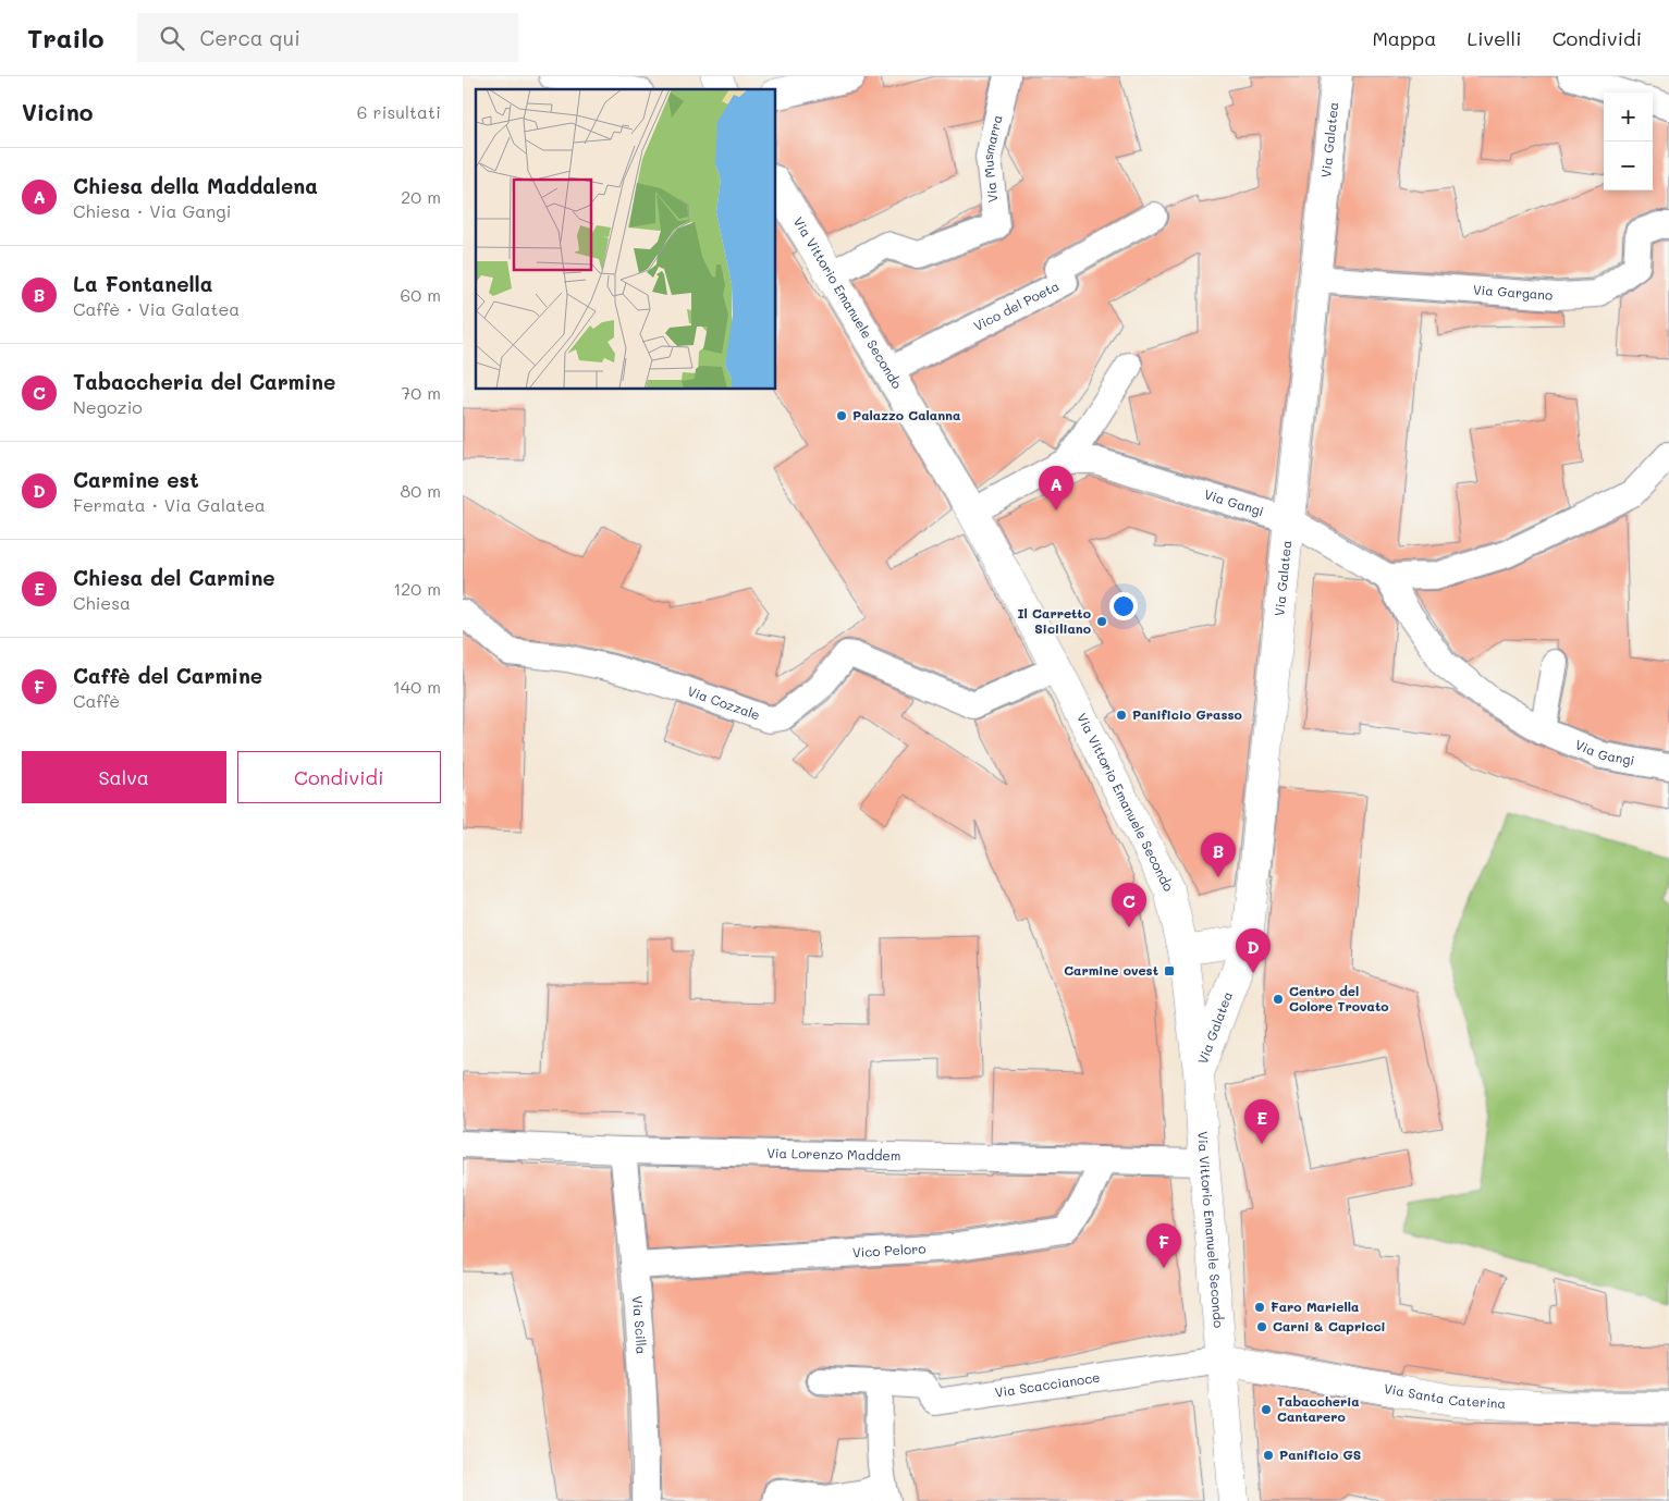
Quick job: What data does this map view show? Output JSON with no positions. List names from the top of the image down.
{
  "streets": {
    "street": [
      "Via Galatea",
      "Via Musmarra",
      "Via Gargano",
      "Via Vittorio Emanuele Secondo",
      "Vico del Poeta",
      "Via Gangi",
      "Via Cozzale",
      "Via Lorenzo Maddem",
      "Vico Peloro",
      "Via Scilla",
      "Via Scaccianoce",
      "Via Santa Caterina"
    ]
  },
  "crossings": [
    ["Via Galatea", "Via Gargano"],
    ["Via Galatea", "Via Vittorio Emanuele Secondo"],
    ["Via Galatea", "Via Gangi"],
    ["Via Musmarra", "Via Vittorio Emanuele Secondo"],
    ["Via Vittorio Emanuele Secondo", "Vico del Poeta"],
    ["Via Vittorio Emanuele Secondo", "Via Cozzale"],
    ["Via Vittorio Emanuele Secondo", "Via Lorenzo Maddem"],
    ["Via Vittorio Emanuele Secondo", "Via Scaccianoce"],
    ["Via Vittorio Emanuele Secondo", "Via Santa Caterina"],
    ["Via Lorenzo Maddem", "Vico Peloro"],
    ["Via Lorenzo Maddem", "Via Scilla"],
    ["Vico Peloro", "Via Scilla"],
    ["Via Scaccianoce", "Via Santa Caterina"]
  ],
  "places": {
    "other": [
      "Palazzo Calanna",
      "Il Carretto Siciliano",
      "Panificio Grasso",
      "Centro del Colore Trovato",
      "Faro Mariella",
      "Carni & Capricci",
      "Tabaccheria Cantarero",
      "Panificio GS"
    ],
    "transit": ["Carmine ovest"]
  },
  "page": {
    "header": "Trailo",
    "search": "Cerca qui",
    "nav": ["Mappa", "Livelli", "Condividi"],
    "heading": ["Vicino", "6 risultati"],
    "map_buttons": ["+", "−"],
    "list": [
      {
        "mark": "A",
        "name": "Chiesa della Maddalena",
        "note": "Chiesa · Via Gangi",
        "value": "20 m"
      },
      {
        "mark": "B",
        "name": "La Fontanella",
        "note": "Caffè · Via Galatea",
        "value": "60 m"
      },
      {
        "mark": "C",
        "name": "Tabaccheria del Carmine",
        "note": "Negozio",
        "value": "70 m"
      },
      {
        "mark": "D",
        "name": "Carmine est",
        "note": "Fermata · Via Galatea",
        "value": "80 m"
      },
      {
        "mark": "E",
        "name": "Chiesa del Carmine",
        "note": "Chiesa",
        "value": "120 m"
      },
      {
        "mark": "F",
        "name": "Caffè del Carmine",
        "note": "Caffè",
        "value": "140 m"
      }
    ],
    "pins": [
      "A",
      "B",
      "C",
      "D",
      "E",
      "F"
    ],
    "buttons": ["Salva", "Condividi"]
  }
}
